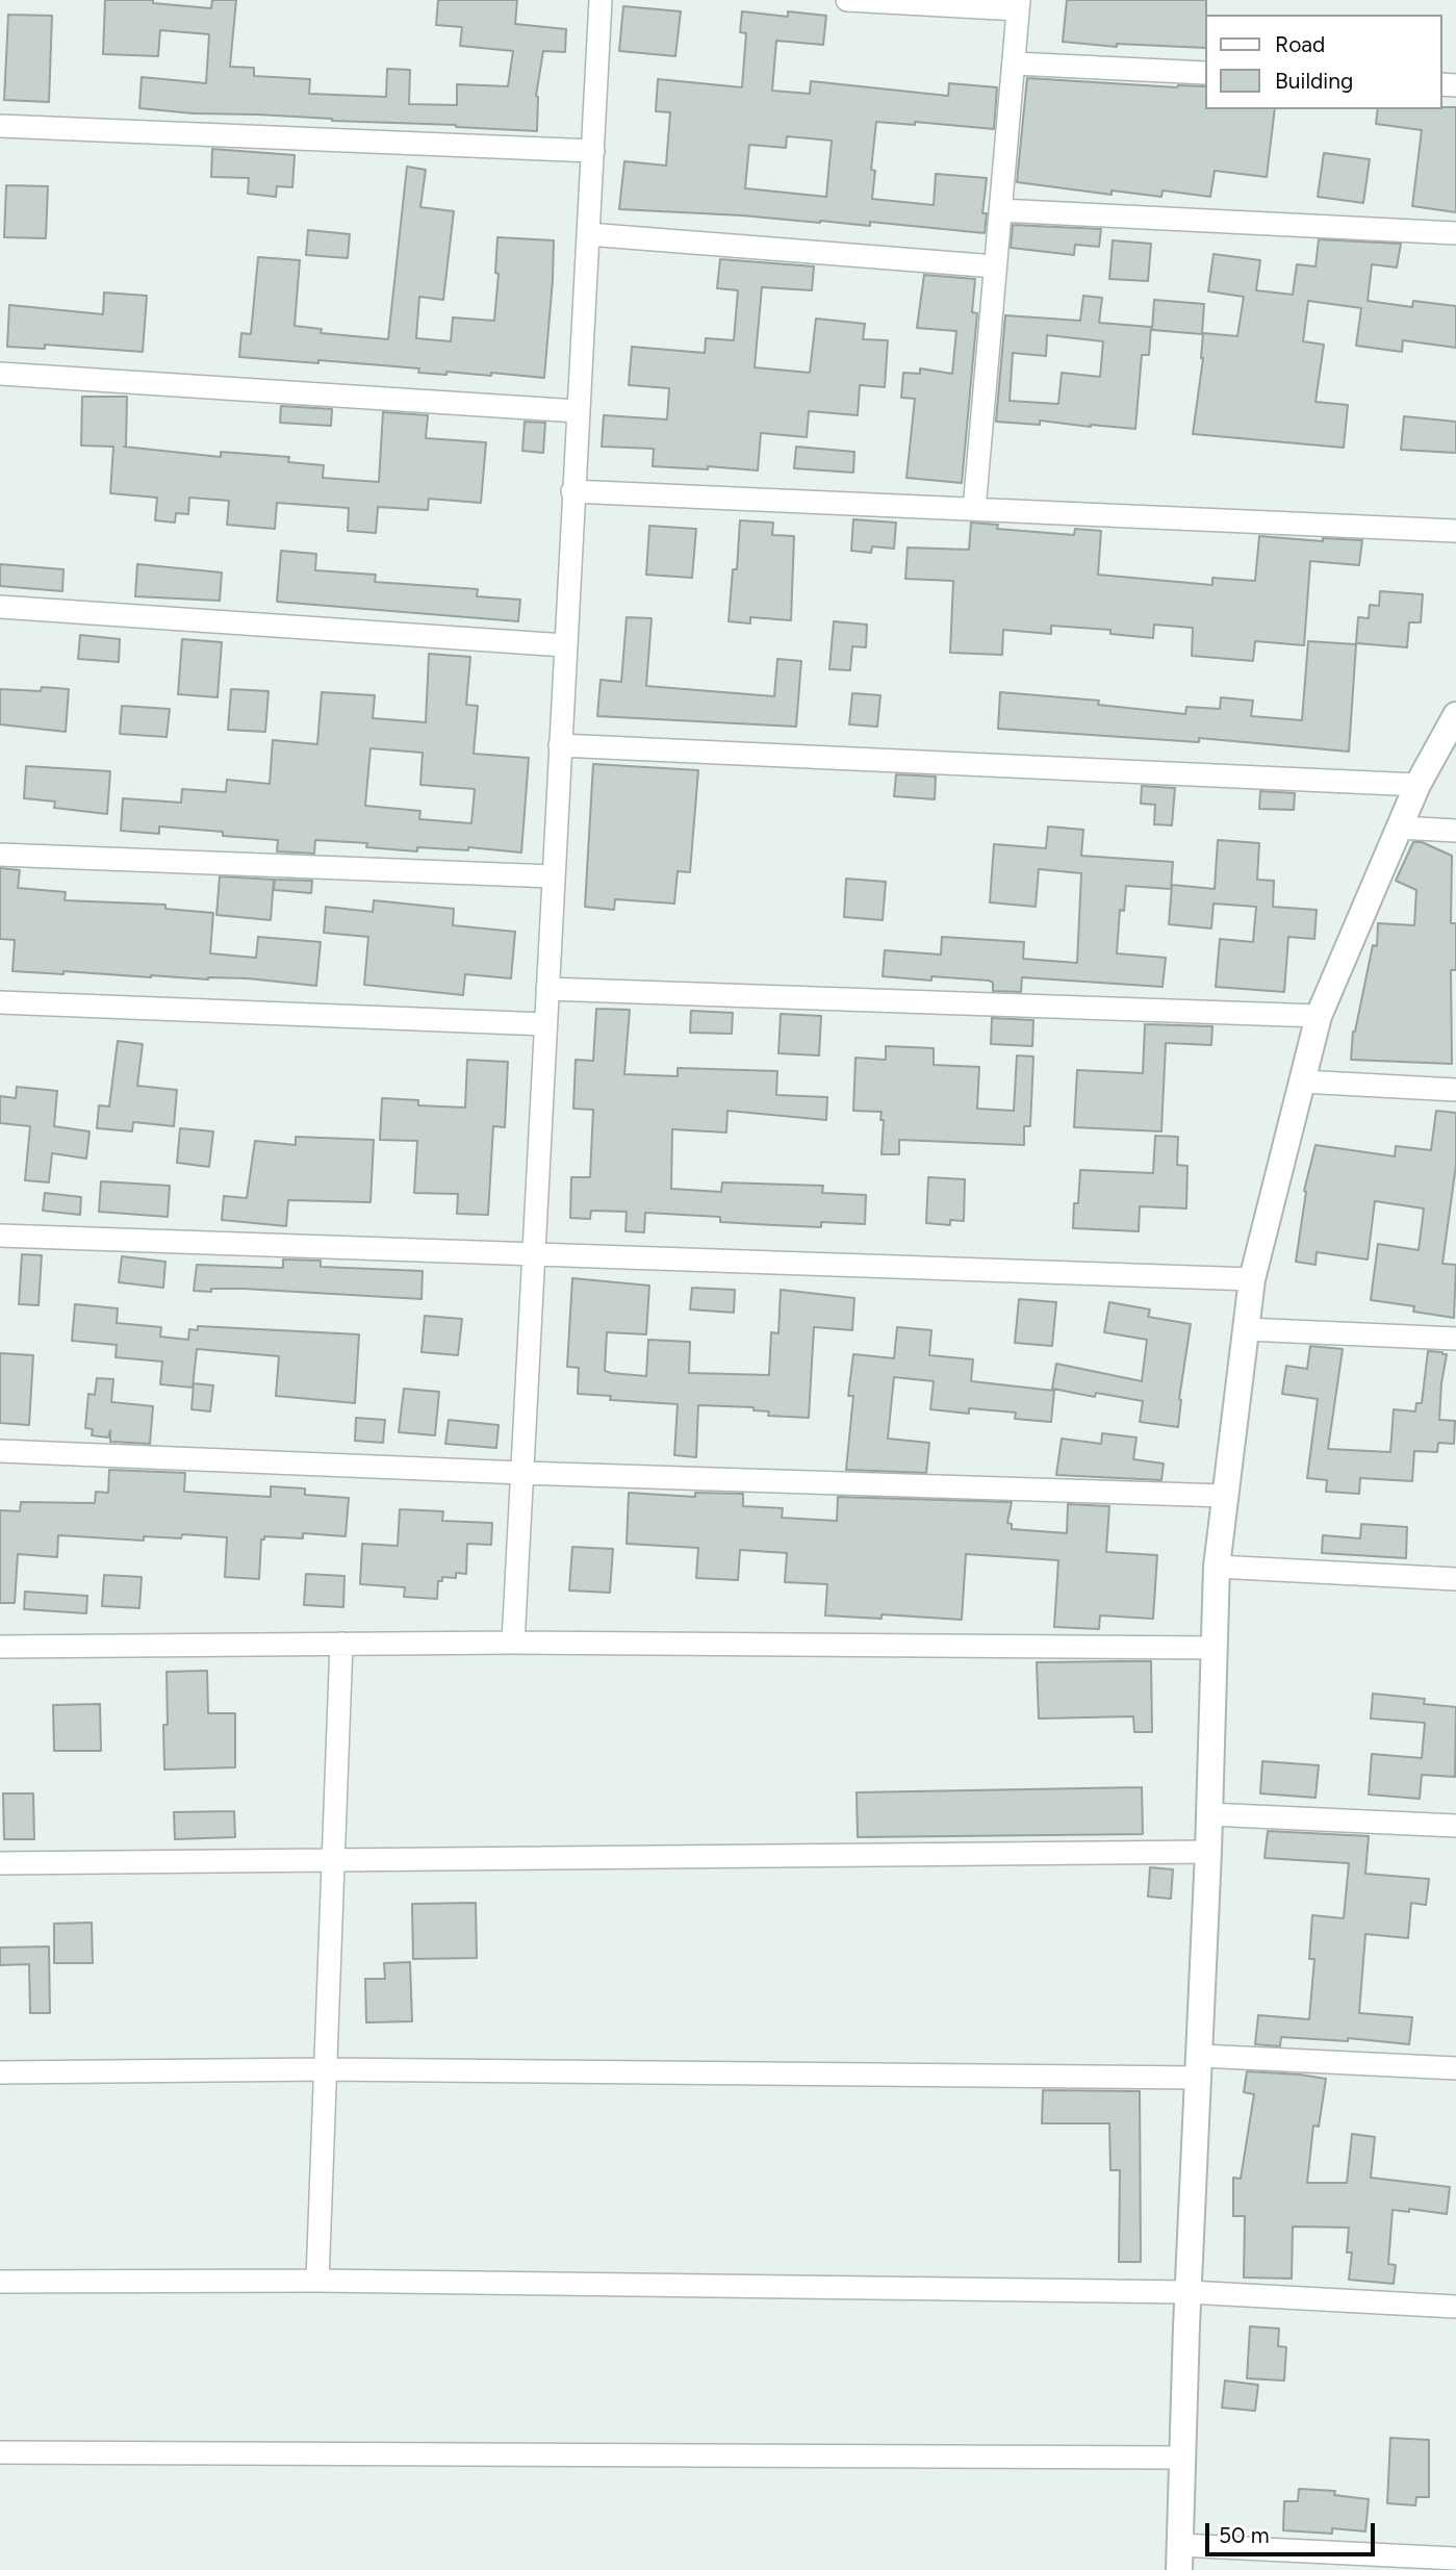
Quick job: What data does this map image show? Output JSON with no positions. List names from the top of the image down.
{
  "legend": ["Road", "Building"],
  "scale_bar": "50 m"
}
